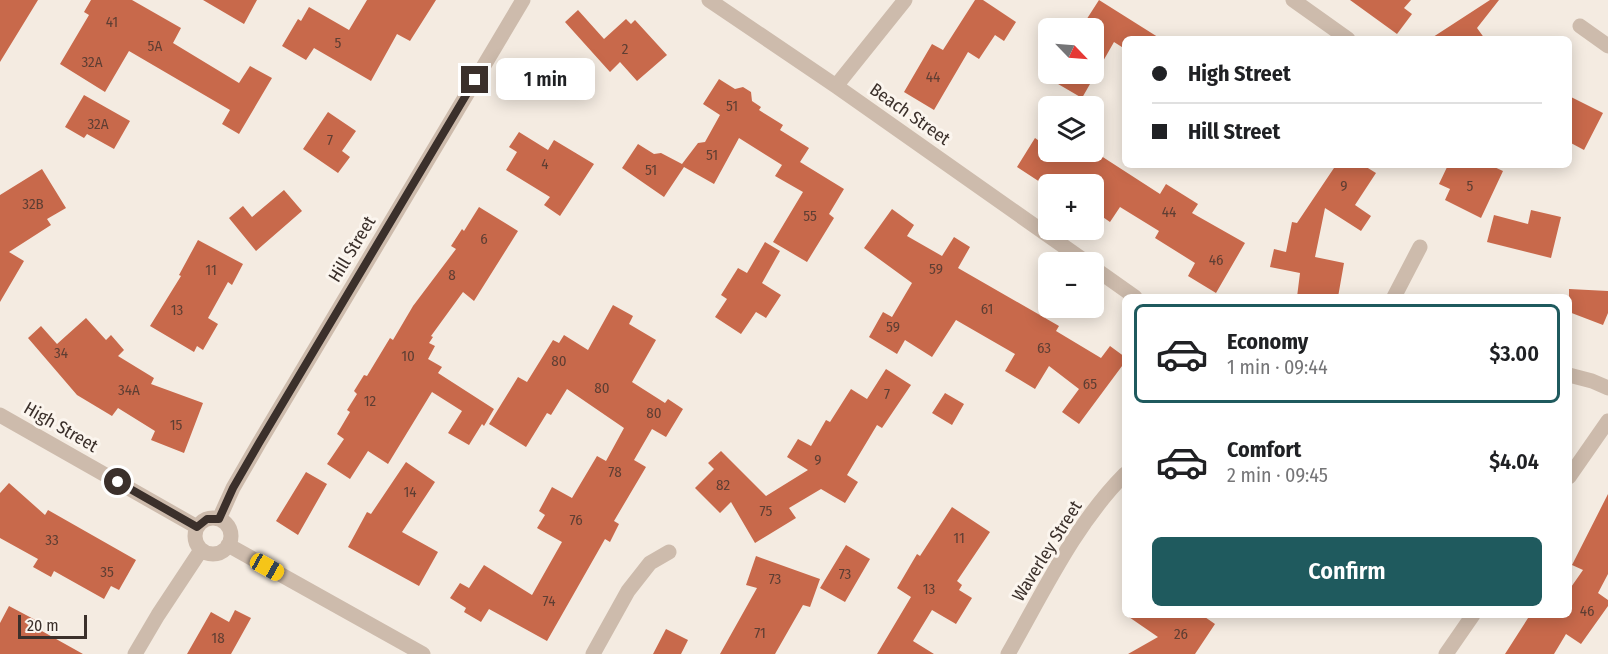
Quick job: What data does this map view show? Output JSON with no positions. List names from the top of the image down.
{
  "streets": {
    "street": [
      "Beach Street",
      "Hill Street",
      "High Street",
      "Waverley Street"
    ]
  },
  "crossings": [
    ["Hill Street", "High Street"]
  ],
  "house_numbers": [
    "41",
    "5",
    "5A",
    "2",
    "32A",
    "44",
    "51",
    "32A",
    "7",
    "51",
    "4",
    "51",
    "9",
    "5",
    "32B",
    "44",
    "55",
    "6",
    "46",
    "59",
    "11",
    "8",
    "61",
    "13",
    "59",
    "63",
    "34",
    "10",
    "80",
    "65",
    "80",
    "34A",
    "7",
    "12",
    "80",
    "15",
    "9",
    "78",
    "82",
    "14",
    "75",
    "76",
    "11",
    "33",
    "35",
    "73",
    "73",
    "13",
    "74",
    "46",
    "71",
    "26",
    "18"
  ],
  "scale_bar": "20 m",
  "north": "bottom right",
  "page": {
    "map_buttons": ["+", "−"],
    "banner": ["High Street", "Hill Street"],
    "bubble": "1 min",
    "list": [
      {
        "name": "Economy",
        "note": "1 min · 09:44",
        "value": "$3.00"
      },
      {
        "name": "Comfort",
        "note": "2 min · 09:45",
        "value": "$4.04"
      }
    ],
    "buttons": "Confirm",
    "scale": "20 m"
  }
}
